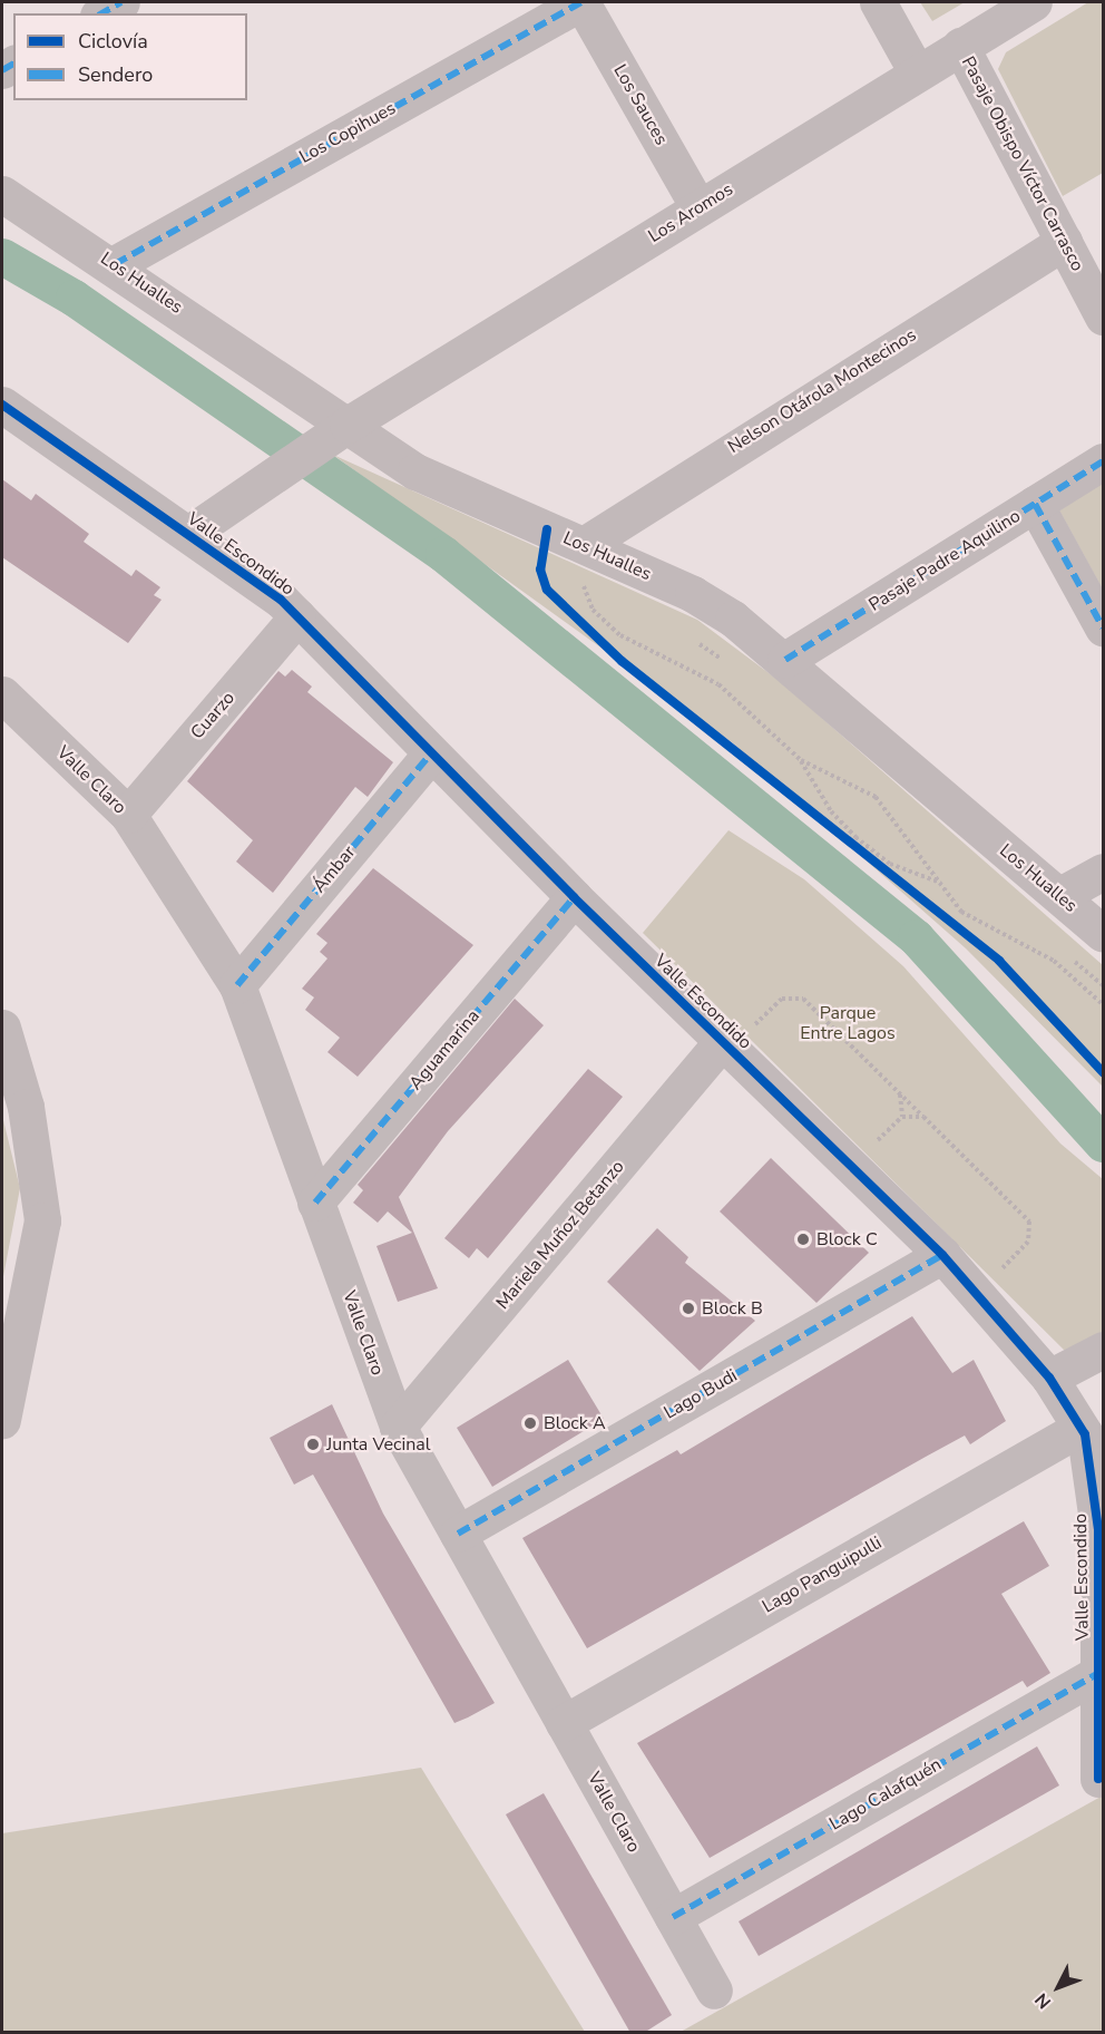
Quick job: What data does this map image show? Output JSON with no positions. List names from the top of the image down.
{
  "streets": {
    "street": [
      "Los Sauces",
      "Los Copihues",
      "Pasaje Obispo Víctor Carrasco",
      "Los Aromos",
      "Los Hualles",
      "Nelson Otárola Montecinos",
      "Valle Escondido",
      "Pasaje Padre Aquilino",
      "Cuarzo",
      "Valle Claro",
      "Ámbar",
      "Aguamarina",
      "Mariela Muñoz Betanzo",
      "Lago Budi",
      "Lago Panguipulli",
      "Lago Calafquén"
    ]
  },
  "crossings": [
    ["Los Sauces", "Los Copihues"],
    ["Los Sauces", "Los Aromos"],
    ["Los Copihues", "Los Hualles"],
    ["Pasaje Obispo Víctor Carrasco", "Los Aromos"],
    ["Pasaje Obispo Víctor Carrasco", "Nelson Otárola Montecinos"],
    ["Los Aromos", "Los Hualles"],
    ["Los Aromos", "Valle Escondido"],
    ["Los Hualles", "Nelson Otárola Montecinos"],
    ["Los Hualles", "Pasaje Padre Aquilino"],
    ["Valle Escondido", "Cuarzo"],
    ["Valle Escondido", "Ámbar"],
    ["Valle Escondido", "Aguamarina"],
    ["Valle Escondido", "Mariela Muñoz Betanzo"],
    ["Valle Escondido", "Lago Budi"],
    ["Valle Escondido", "Lago Panguipulli"],
    ["Valle Escondido", "Lago Calafquén"],
    ["Cuarzo", "Valle Claro"],
    ["Valle Claro", "Ámbar"],
    ["Valle Claro", "Aguamarina"],
    ["Valle Claro", "Mariela Muñoz Betanzo"],
    ["Valle Claro", "Lago Budi"],
    ["Valle Claro", "Lago Panguipulli"],
    ["Valle Claro", "Lago Calafquén"]
  ],
  "parks": ["Parque Entre Lagos"],
  "places": [
    "Block C",
    "Block B",
    "Block A",
    "Junta Vecinal"
  ],
  "legend": ["Ciclovía", "Sendero"],
  "north": "bottom left"
}
